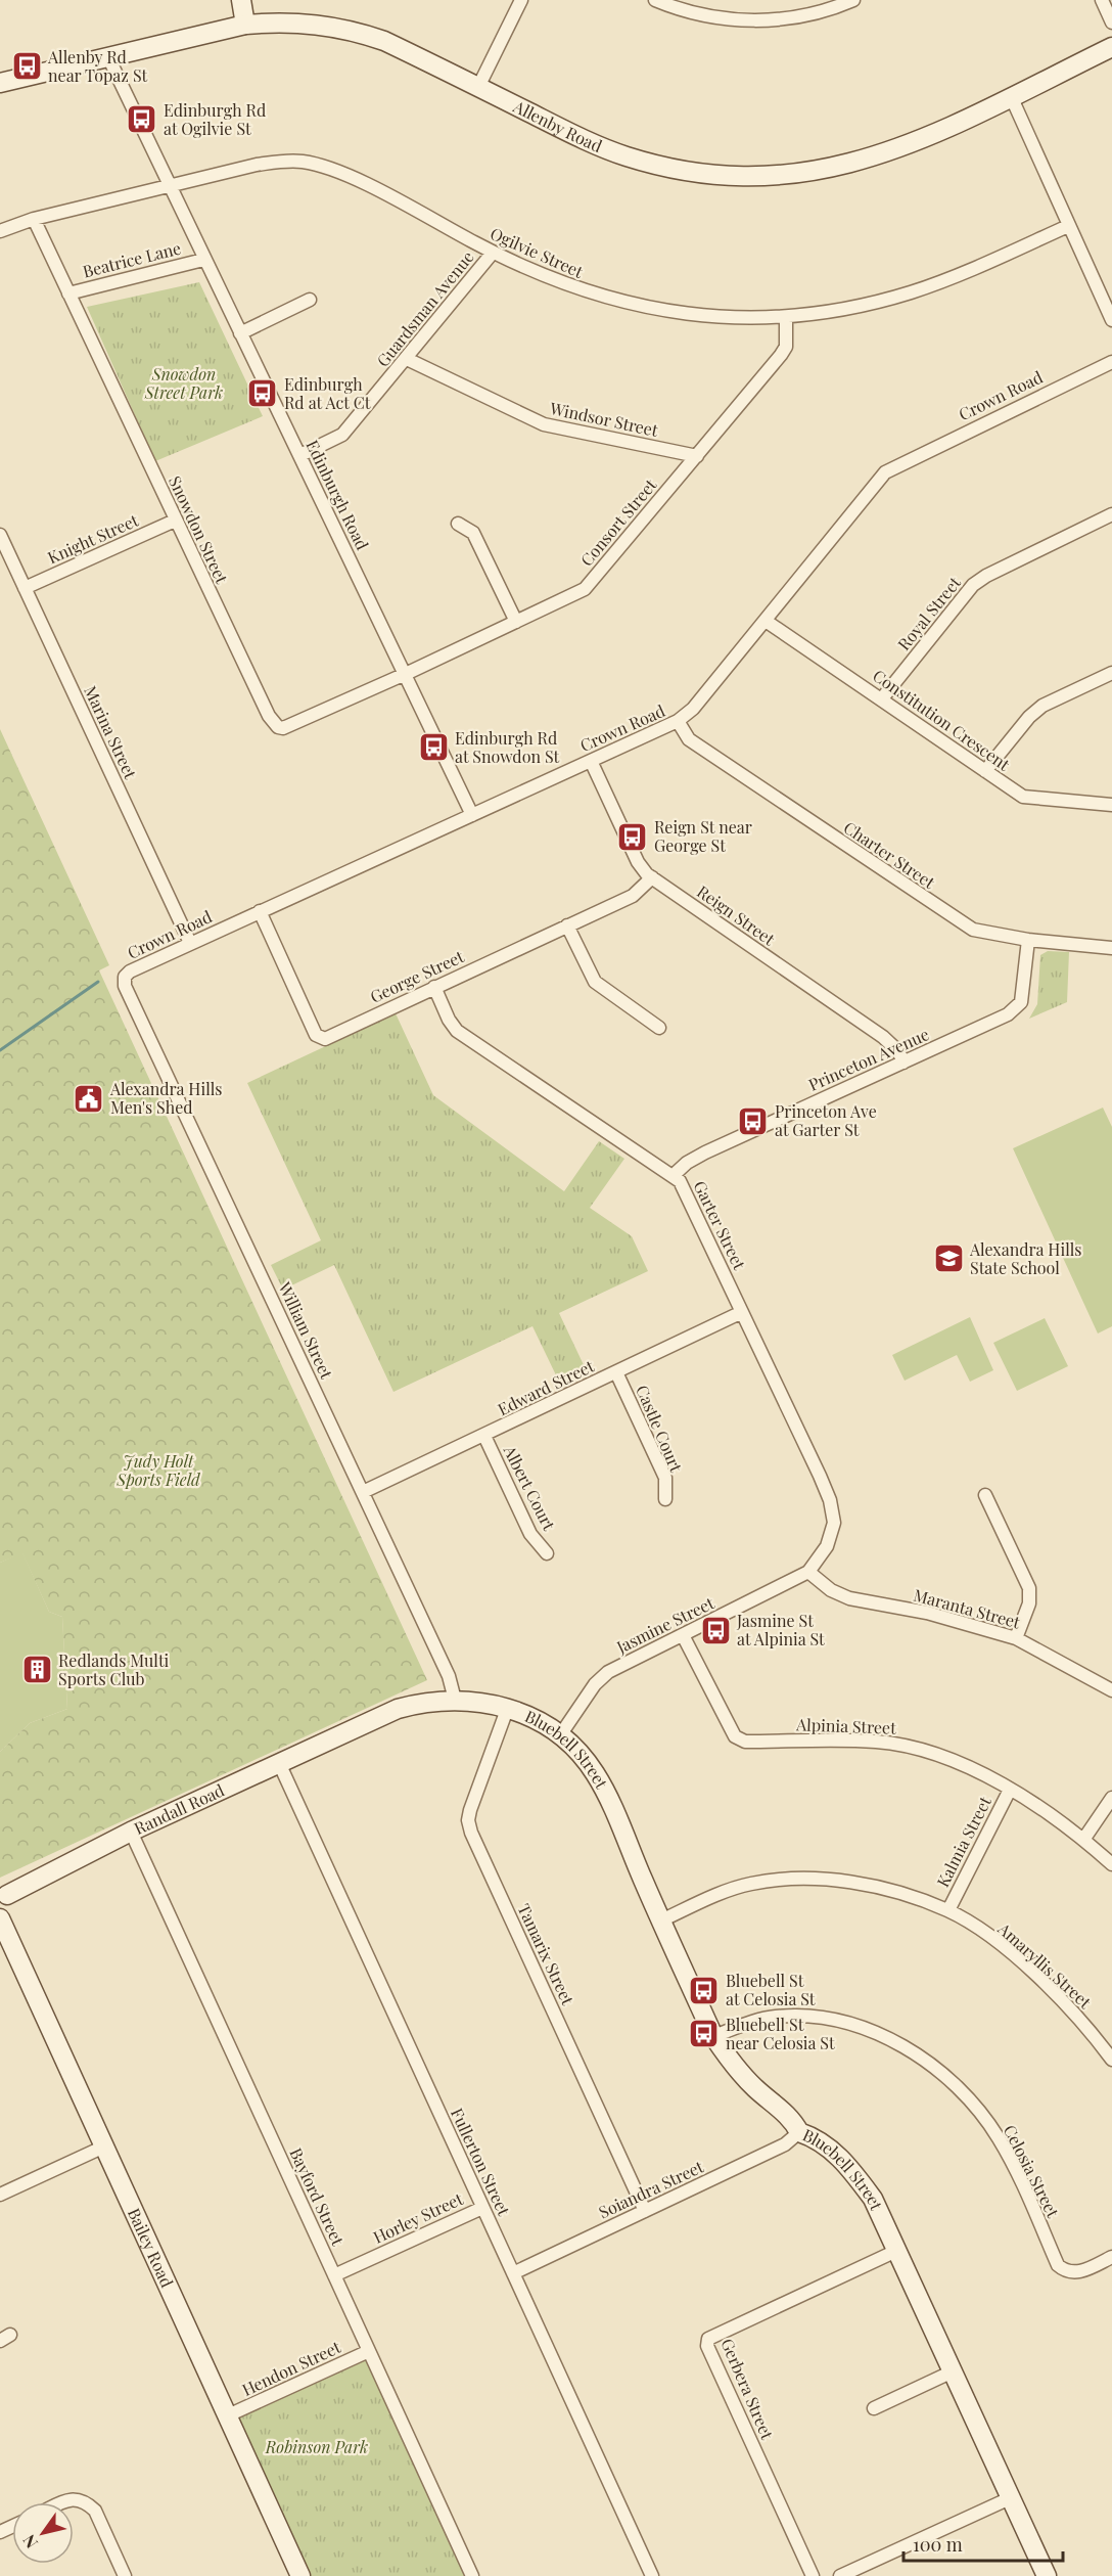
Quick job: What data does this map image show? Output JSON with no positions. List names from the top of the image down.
{
  "streets": {
    "street": [
      "Allenby Road",
      "Ogilvie Street",
      "Beatrice Lane",
      "Guardsman Avenue",
      "Crown Road",
      "Windsor Street",
      "Edinburgh Road",
      "Consort Street",
      "Snowdon Street",
      "Knight Street",
      "Royal Street",
      "Constitution Crescent",
      "Marina Street",
      "Charter Street",
      "Reign Street",
      "George Street",
      "Princeton Avenue",
      "Garter Street",
      "William Street",
      "Edward Street",
      "Castle Court",
      "Albert Court",
      "Maranta Street",
      "Jasmine Street",
      "Alpinia Street",
      "Bluebell Street",
      "Randall Road",
      "Kalmia Street",
      "Tamarix Street",
      "Amaryllis Street",
      "Fullerton Street",
      "Celosia Street",
      "Soiandra Street",
      "Bayford Street",
      "Horley Street",
      "Bailey Road",
      "Hendon Street",
      "Gerbera Street"
    ]
  },
  "crossings": [
    ["Allenby Road", "Edinburgh Road"],
    ["Ogilvie Street", "Guardsman Avenue"],
    ["Ogilvie Street", "Edinburgh Road"],
    ["Ogilvie Street", "Consort Street"],
    ["Ogilvie Street", "Snowdon Street"],
    ["Beatrice Lane", "Edinburgh Road"],
    ["Beatrice Lane", "Snowdon Street"],
    ["Guardsman Avenue", "Windsor Street"],
    ["Guardsman Avenue", "Edinburgh Road"],
    ["Crown Road", "Edinburgh Road"],
    ["Crown Road", "Constitution Crescent"],
    ["Crown Road", "Marina Street"],
    ["Crown Road", "Charter Street"],
    ["Crown Road", "Reign Street"],
    ["Crown Road", "George Street"],
    ["Crown Road", "William Street"],
    ["Windsor Street", "Consort Street"],
    ["Edinburgh Road", "Consort Street"],
    ["Edinburgh Road", "Snowdon Street"],
    ["Consort Street", "Snowdon Street"],
    ["Snowdon Street", "Knight Street"],
    ["Knight Street", "Marina Street"],
    ["Royal Street", "Constitution Crescent"],
    ["Charter Street", "Princeton Avenue"],
    ["Reign Street", "George Street"],
    ["Reign Street", "Princeton Avenue"],
    ["George Street", "Garter Street"],
    ["Princeton Avenue", "Garter Street"],
    ["Garter Street", "Edward Street"],
    ["Garter Street", "Maranta Street"],
    ["Garter Street", "Jasmine Street"],
    ["William Street", "Edward Street"],
    ["William Street", "Bluebell Street"],
    ["Edward Street", "Castle Court"],
    ["Edward Street", "Albert Court"],
    ["Maranta Street", "Jasmine Street"],
    ["Jasmine Street", "Alpinia Street"],
    ["Jasmine Street", "Bluebell Street"],
    ["Alpinia Street", "Kalmia Street"],
    ["Bluebell Street", "Randall Road"],
    ["Bluebell Street", "Tamarix Street"],
    ["Bluebell Street", "Amaryllis Street"],
    ["Bluebell Street", "Celosia Street"],
    ["Bluebell Street", "Soiandra Street"],
    ["Bluebell Street", "Gerbera Street"],
    ["Randall Road", "Fullerton Street"],
    ["Randall Road", "Bayford Street"],
    ["Kalmia Street", "Amaryllis Street"],
    ["Tamarix Street", "Soiandra Street"],
    ["Fullerton Street", "Soiandra Street"],
    ["Fullerton Street", "Horley Street"],
    ["Bayford Street", "Horley Street"],
    ["Bayford Street", "Hendon Street"],
    ["Bailey Road", "Hendon Street"]
  ],
  "parks": ["Snowdon Street Park", "Judy Holt Sports Field", "Robinson Park"],
  "places": {
    "bus stop": [
      "Allenby Rd near Topaz St",
      "Edinburgh Rd at Ogilvie St",
      "Edinburgh Rd at Act Ct",
      "Edinburgh Rd at Snowdon St",
      "Reign St near George St",
      "Princeton Ave at Garter St",
      "Jasmine St at Alpinia St",
      "Bluebell St at Celosia St",
      "Bluebell St near Celosia St"
    ],
    "public building": ["Alexandra Hills Men's Shed"],
    "school or university": ["Alexandra Hills State School"],
    "building": ["Redlands Multi Sports Club"]
  },
  "scale_bar": "100 m",
  "north": "bottom left"
}
